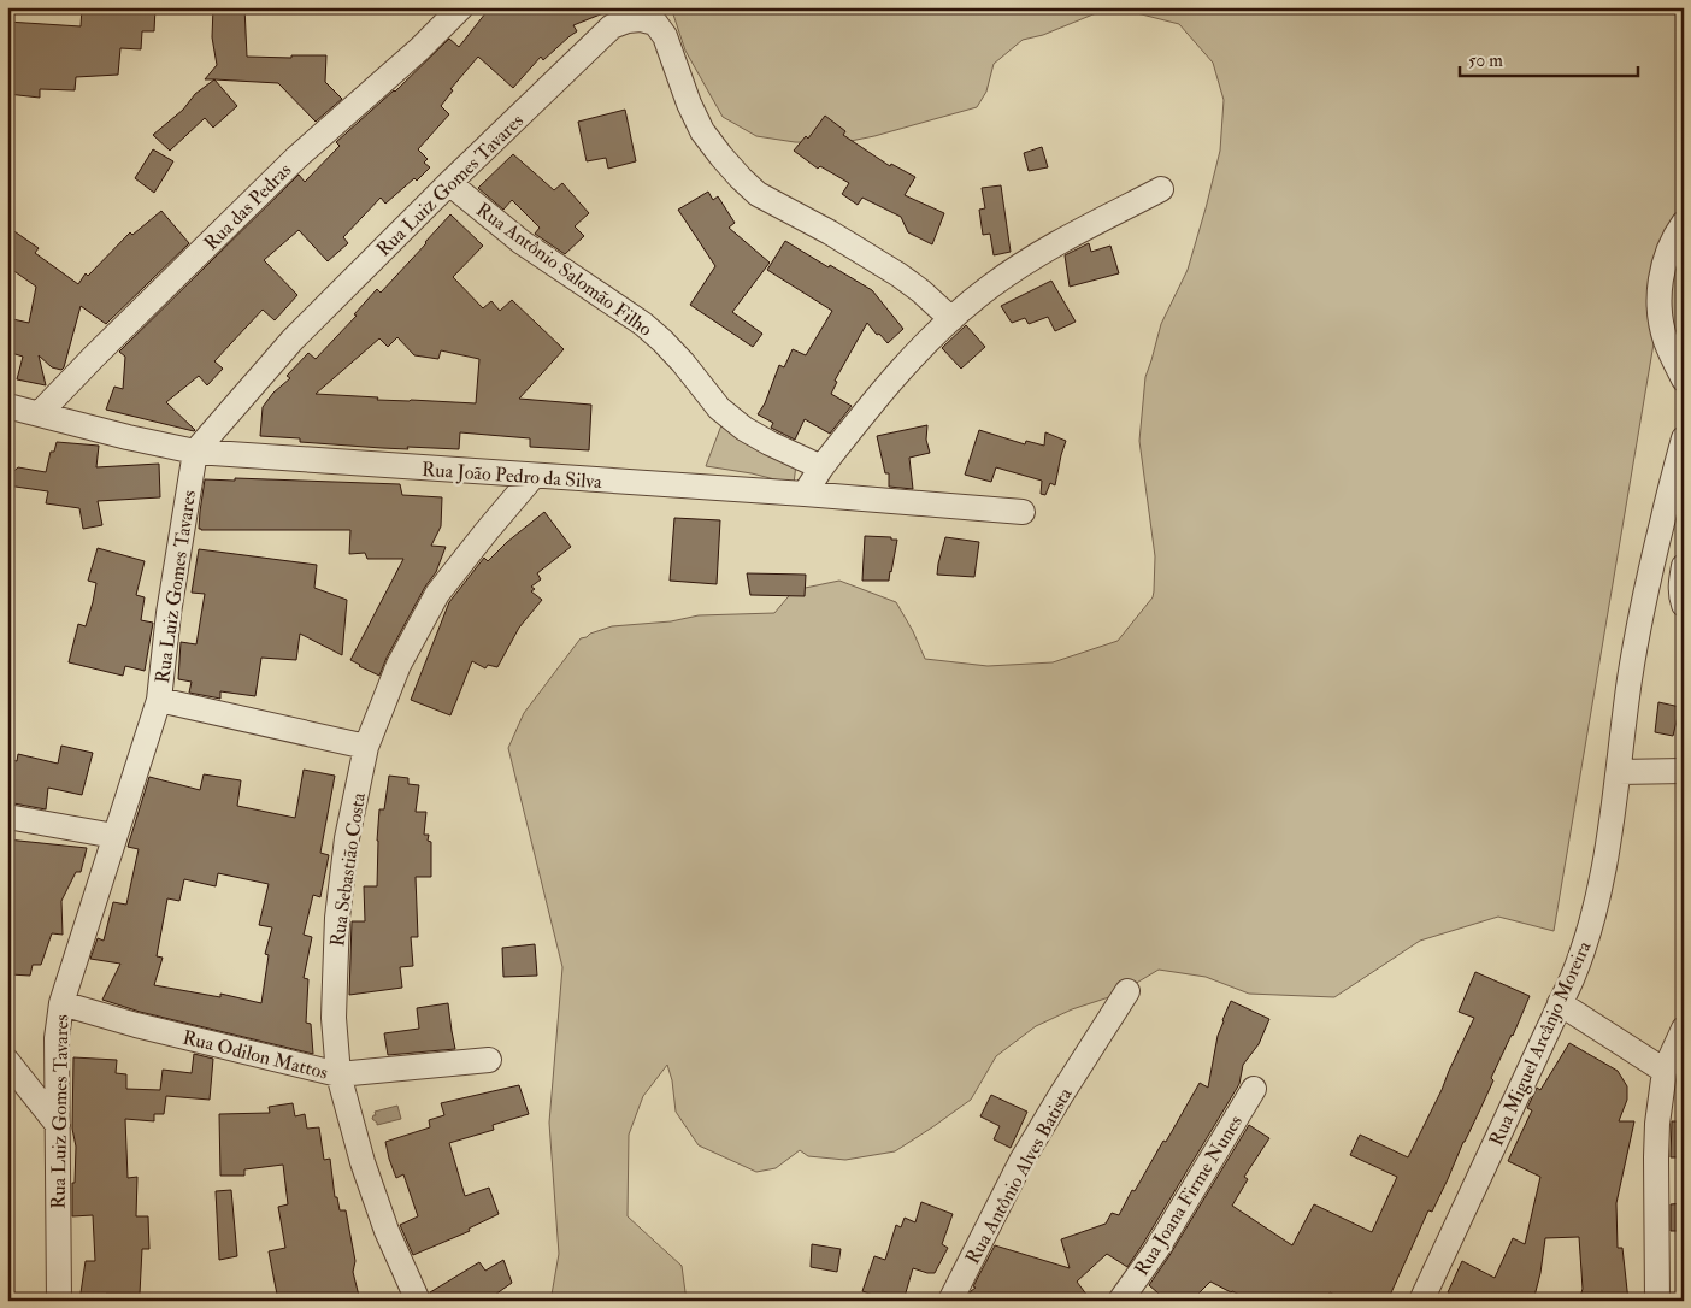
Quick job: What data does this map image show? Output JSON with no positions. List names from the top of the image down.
{
  "streets": {
    "street": [
      "Rua Luiz Gomes Tavares",
      "Rua das Pedras",
      "Rua Antônio Salomão Filho",
      "Rua João Pedro da Silva",
      "Rua Sebastião Costa",
      "Rua Miguel Arcânjo Moreira",
      "Rua Odilon Mattos",
      "Rua Antônio Alves Batista",
      "Rua Joana Firme Nunes"
    ]
  },
  "crossings": [
    ["Rua Luiz Gomes Tavares", "Rua Antônio Salomão Filho"],
    ["Rua Luiz Gomes Tavares", "Rua João Pedro da Silva"],
    ["Rua Luiz Gomes Tavares", "Rua Odilon Mattos"],
    ["Rua das Pedras", "Rua João Pedro da Silva"],
    ["Rua João Pedro da Silva", "Rua Sebastião Costa"],
    ["Rua Sebastião Costa", "Rua Odilon Mattos"]
  ],
  "scale_bar": "50 m"
}
